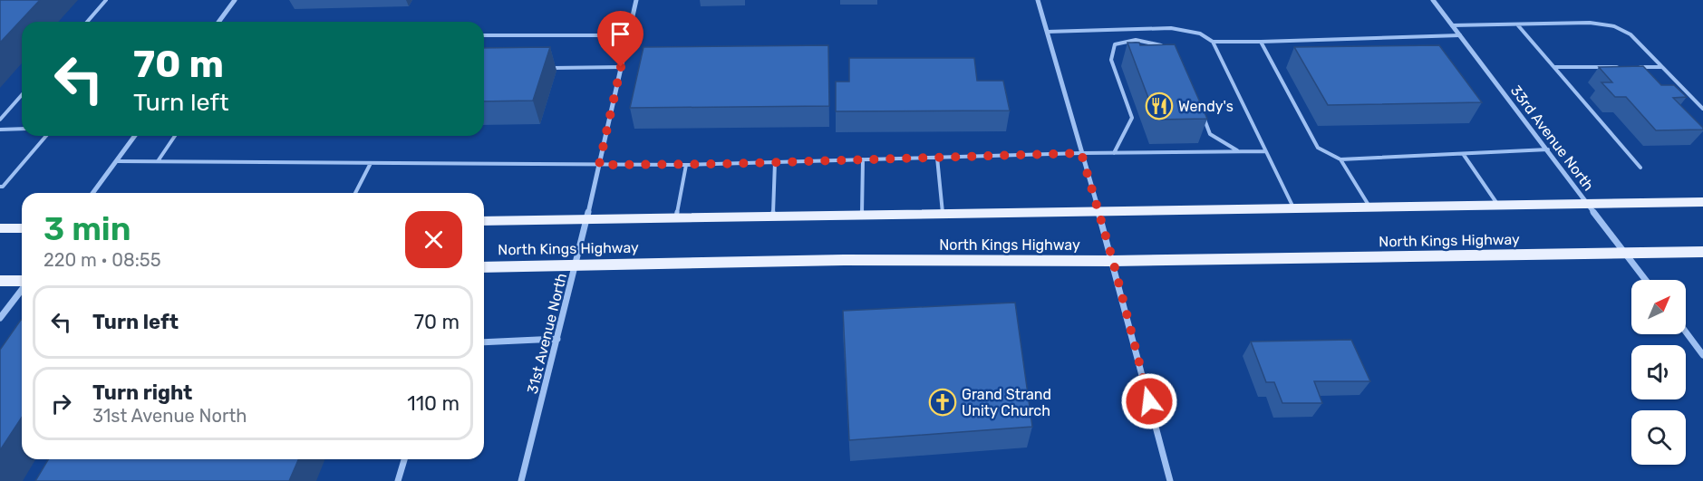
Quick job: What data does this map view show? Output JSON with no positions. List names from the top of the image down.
{
  "streets": {
    "main road": ["North Kings Highway"],
    "street": ["33rd Avenue North", "31st Avenue North"]
  },
  "crossings": [
    ["33rd Avenue North", "North Kings Highway"],
    ["North Kings Highway", "31st Avenue North"]
  ],
  "places": {
    "restaurant": ["Wendy's"],
    "church": ["Grand Strand Unity Church"]
  },
  "north": "top right",
  "page": {
    "turn": ["70 m", "Turn left"],
    "heading": ["3 min", "220 m · 08:55"],
    "list": [
      {
        "name": "Turn left",
        "value": "70 m"
      },
      {
        "name": "Turn right",
        "note": "31st Avenue North",
        "value": "110 m"
      }
    ]
  }
}
